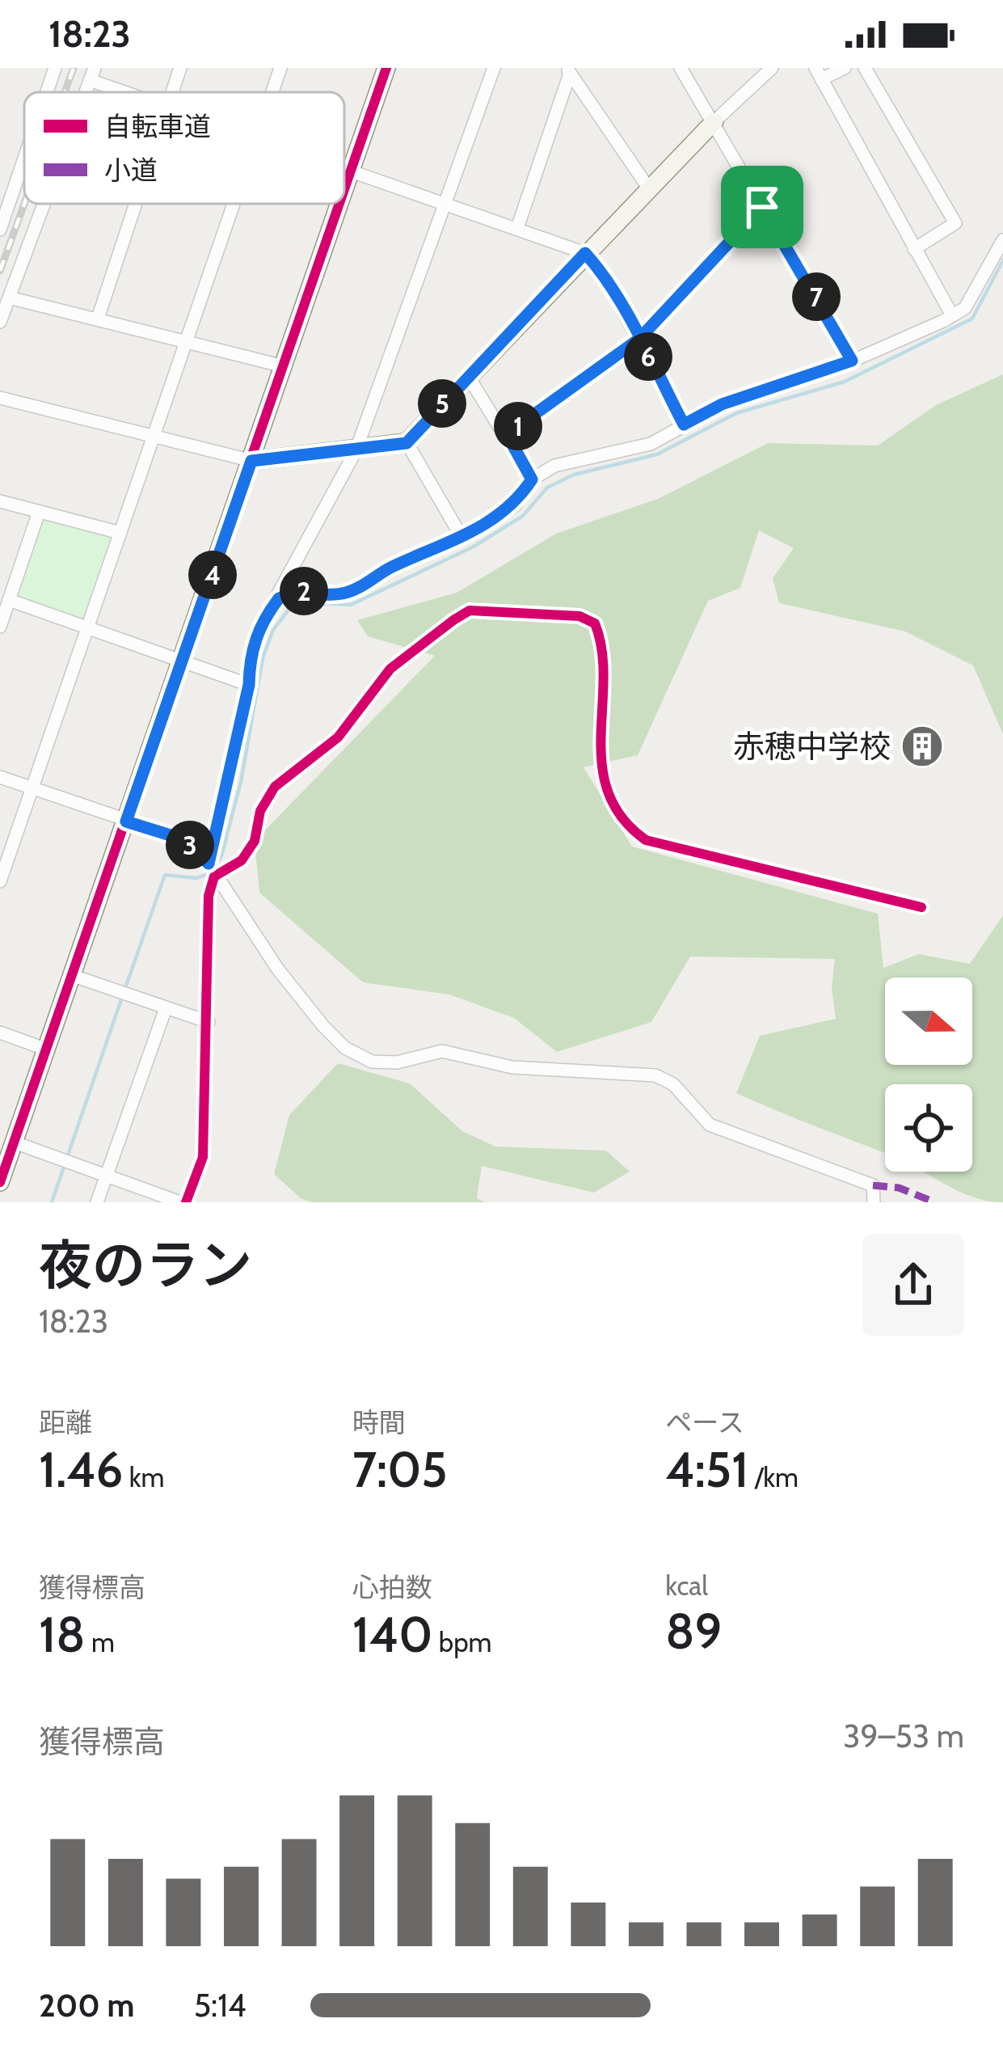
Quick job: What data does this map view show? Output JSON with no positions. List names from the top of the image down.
{
  "places": {
    "building": ["赤穂中学校"]
  },
  "legend": ["自転車道", "小道"],
  "north": "right",
  "page": {
    "status": "18:23",
    "pins": [
      "7",
      "6",
      "5",
      "1",
      "4",
      "2",
      "3"
    ],
    "heading": ["夜のラン", "18:23"],
    "stats": [
      ["距離", "1.46 km"],
      ["時間", "7:05"],
      ["ペース", "4:51 /km"],
      ["獲得標高", "18 m"],
      ["心拍数", "140 bpm"],
      ["kcal", "89"]
    ],
    "chart": ["獲得標高", "39–53 m"],
    "list": [
      {
        "name": "200 m",
        "note": "5:14"
      }
    ]
  }
}
